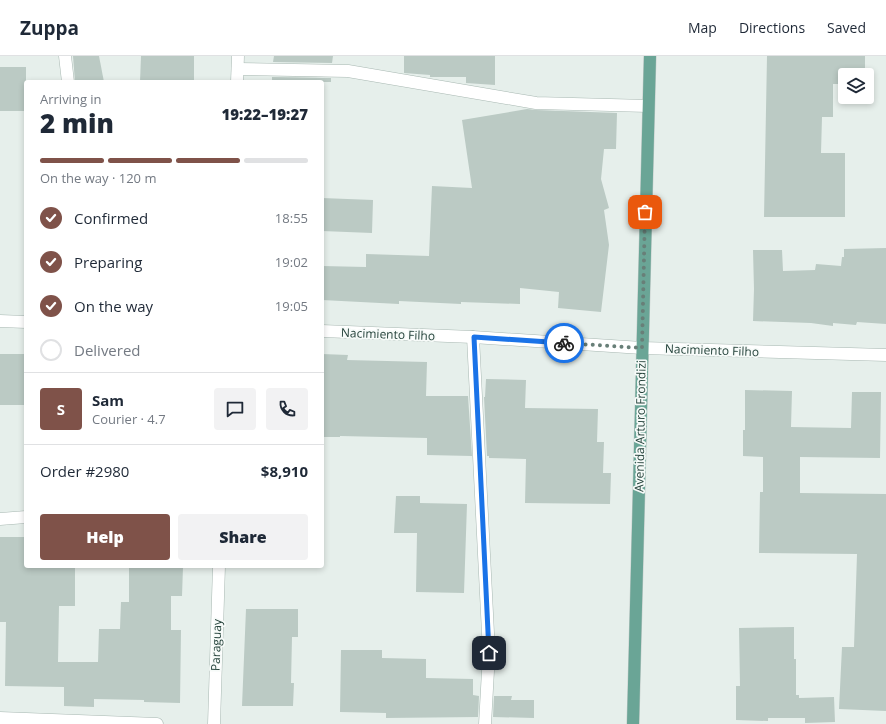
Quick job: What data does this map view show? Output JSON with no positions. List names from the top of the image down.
{
  "streets": {
    "main road": ["Avenida Arturo Frondizi"],
    "street": ["Nacimiento Filho", "Paraguay"]
  },
  "crossings": [
    ["Nacimiento Filho", "Avenida Arturo Frondizi"]
  ],
  "page": {
    "header": "Zuppa",
    "nav": ["Map", "Directions", "Saved"],
    "heading": ["2 min", "Arriving in", "19:22–19:27"],
    "panel": [
      "Sam",
      "Courier · 4.7",
      "Order #2980",
      "$8,910"
    ],
    "bar": "On the way · 120 m",
    "list": [
      ["Confirmed", "18:55"],
      ["Preparing", "19:02"],
      ["On the way", "19:05"],
      "Delivered"
    ],
    "round": "S",
    "buttons": ["Help", "Share"]
  }
}
